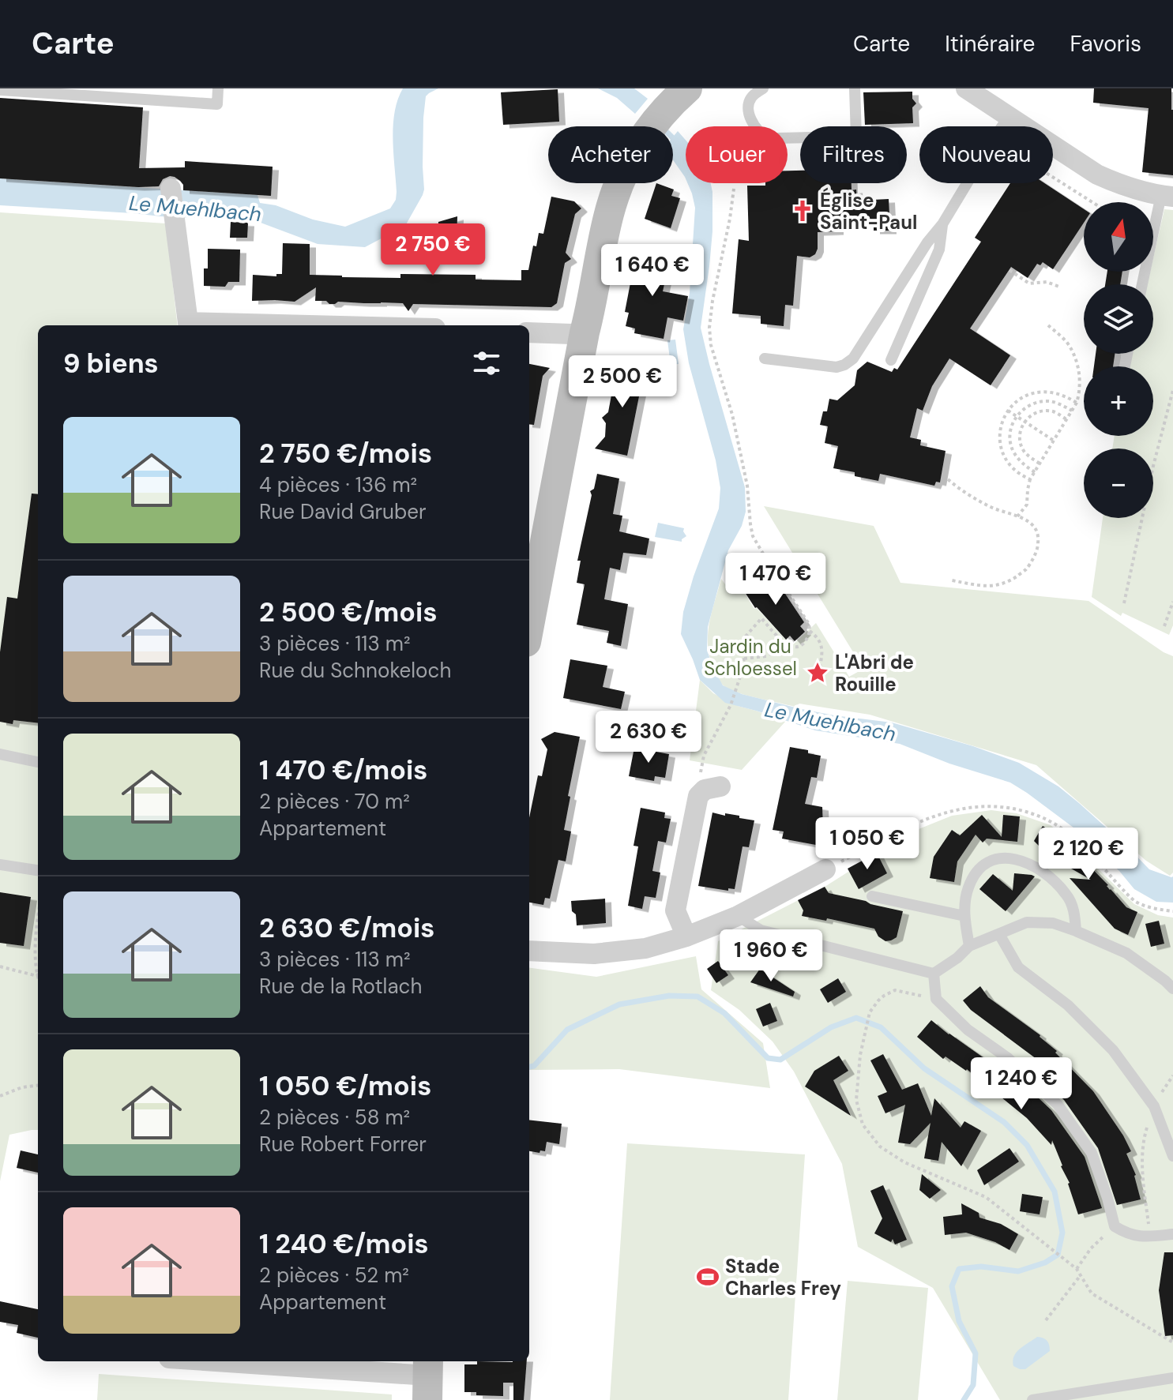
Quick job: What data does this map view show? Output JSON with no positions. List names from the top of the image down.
{
  "water": ["Le Muehlbach"],
  "parks": ["Jardin du Schloessel"],
  "places": {
    "church": ["Église Saint-Paul"],
    "place": ["L'Abri de Rouille"],
    "sports": ["Stade Charles Frey"]
  },
  "north": "top",
  "page": {
    "header": "Carte",
    "nav": ["Carte", "Itinéraire", "Favoris"],
    "chip": [
      "Acheter",
      "Louer",
      "Filtres",
      "Nouveau"
    ],
    "map_buttons": ["+", "−"],
    "price": [
      "2 750 €",
      "1 640 €",
      "2 500 €",
      "1 470 €",
      "2 630 €",
      "1 050 €",
      "2 120 €",
      "1 960 €",
      "1 240 €"
    ],
    "heading": "9 biens",
    "list": [
      {
        "name": "2 750 €/mois",
        "note": "4 pièces · 136 m² · Rue David Gruber"
      },
      {
        "name": "2 500 €/mois",
        "note": "3 pièces · 113 m² · Rue du Schnokeloch"
      },
      {
        "name": "1 470 €/mois",
        "note": "2 pièces · 70 m² · Appartement"
      },
      {
        "name": "2 630 €/mois",
        "note": "3 pièces · 113 m² · Rue de la Rotlach"
      },
      {
        "name": "1 050 €/mois",
        "note": "2 pièces · 58 m² · Rue Robert Forrer"
      },
      {
        "name": "1 240 €/mois",
        "note": "2 pièces · 52 m² · Appartement"
      }
    ]
  }
}
